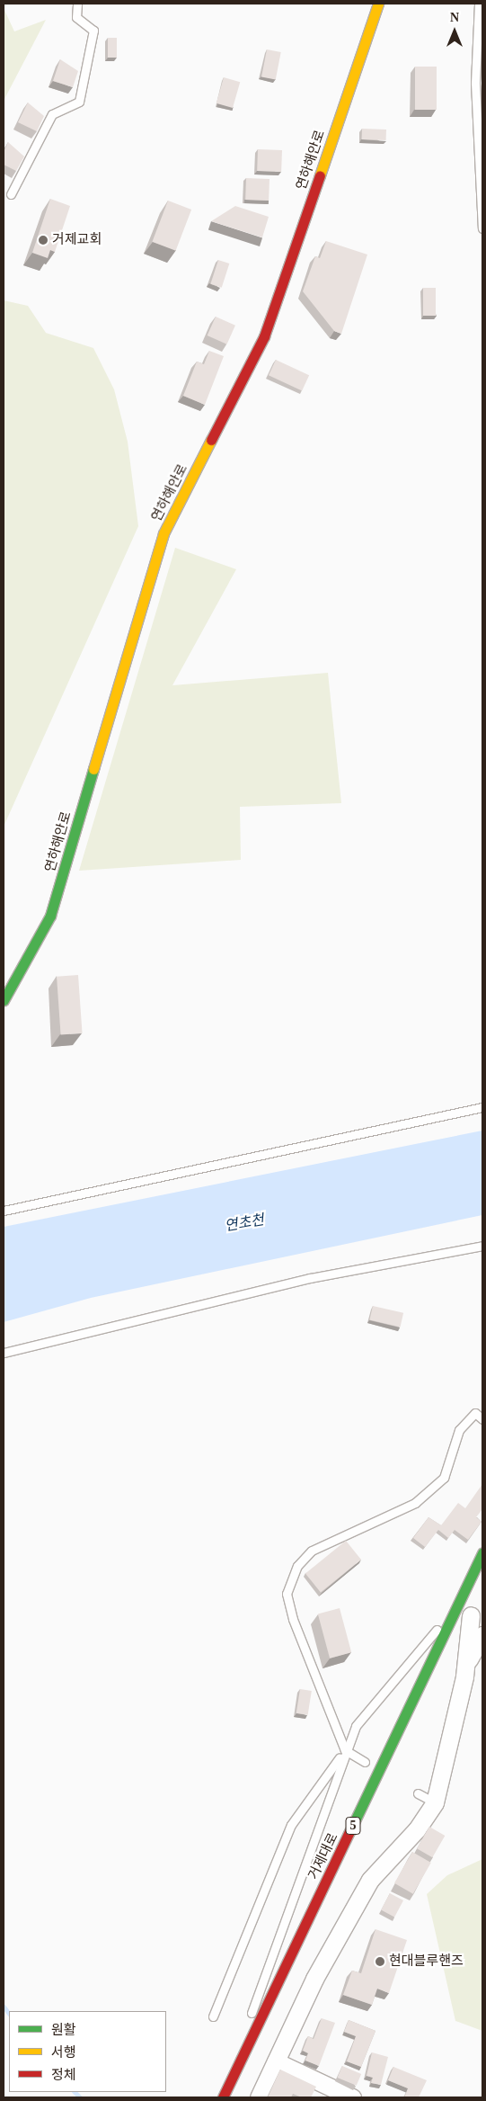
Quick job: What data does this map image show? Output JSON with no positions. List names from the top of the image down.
{
  "streets": {
    "street": ["연하해안로", "5", "거제대로"]
  },
  "water": ["연초천"],
  "places": ["거제교회", "현대블루핸즈"],
  "legend": ["원활", "서행", "정체"],
  "north": "top"
}
